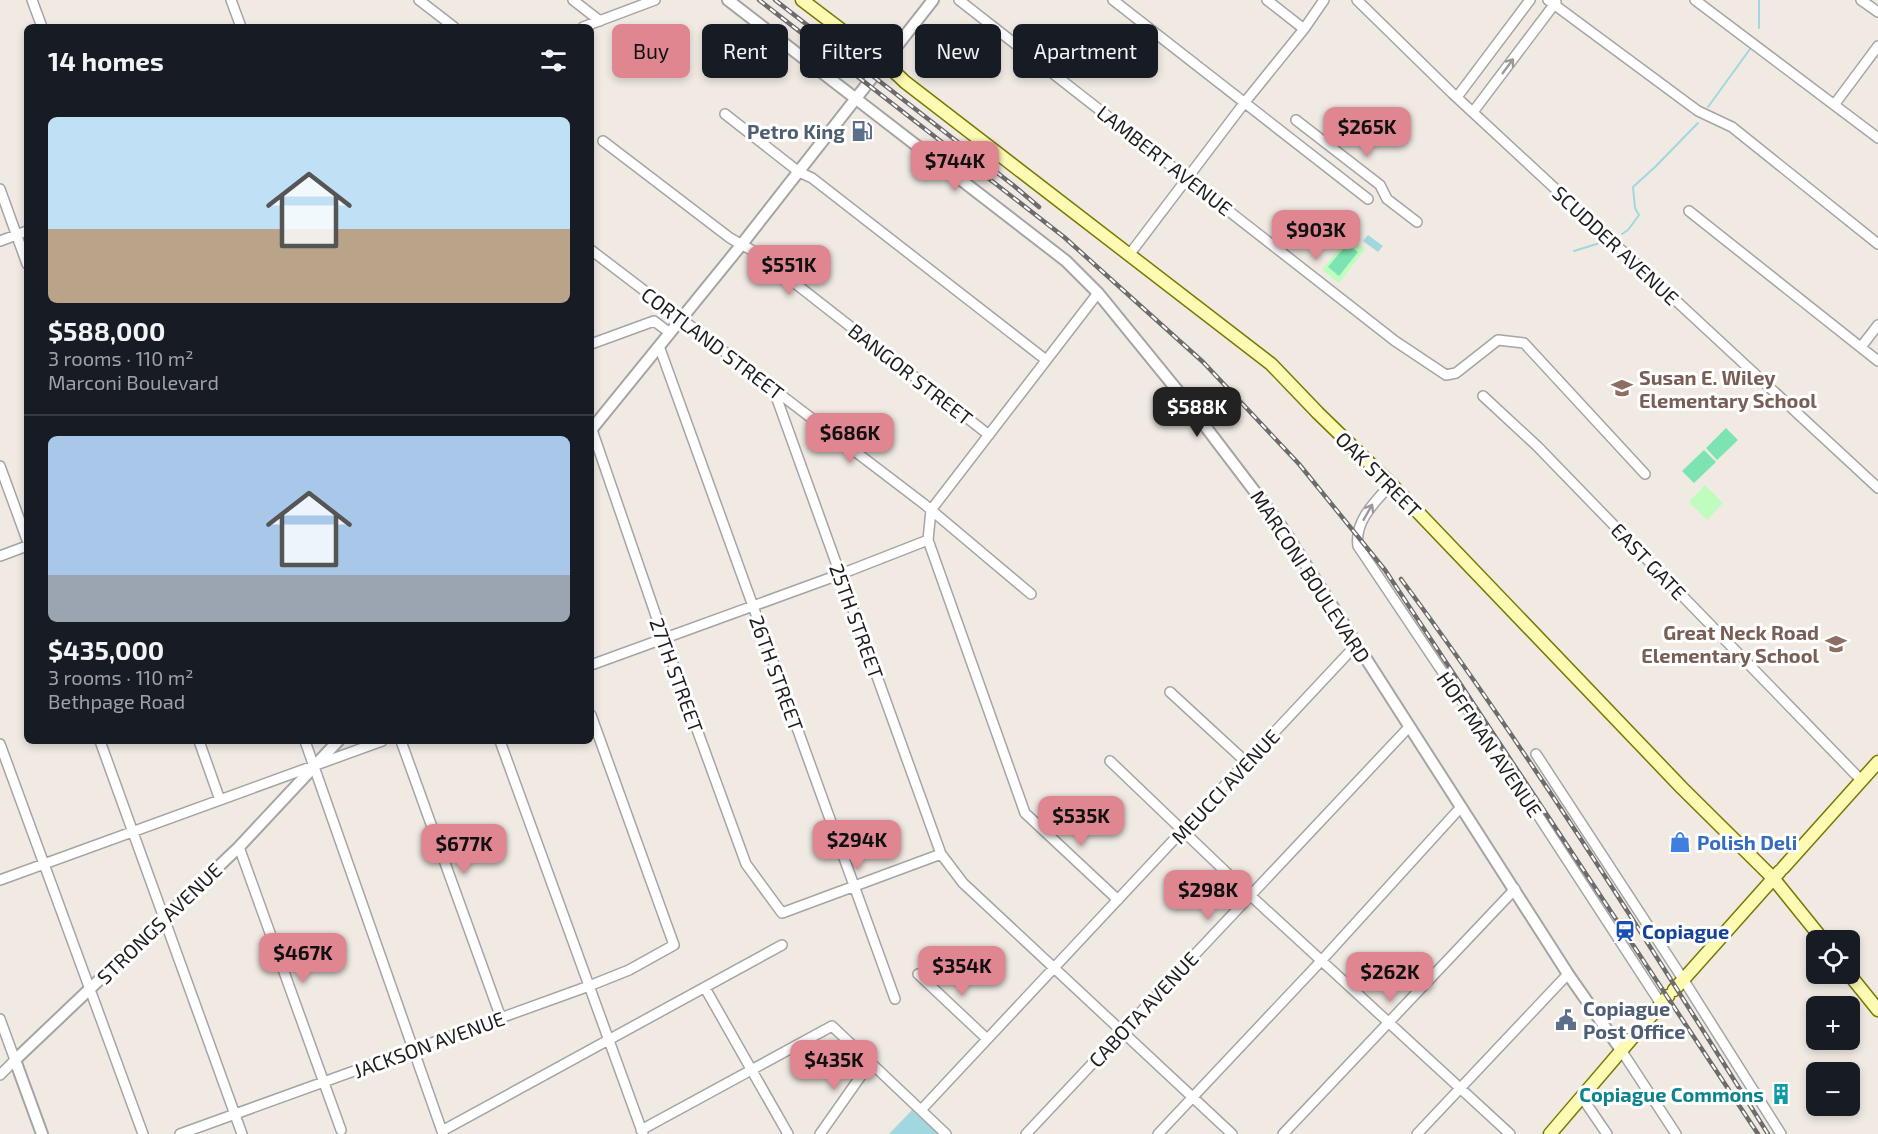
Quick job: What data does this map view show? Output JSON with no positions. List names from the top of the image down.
{
  "streets": {
    "main road": ["OAK STREET"],
    "street": [
      "LAMBERT AVENUE",
      "SCUDDER AVENUE",
      "CORTLAND STREET",
      "BANGOR STREET",
      "EAST GATE",
      "MARCONI BOULEVARD",
      "25TH STREET",
      "26TH STREET",
      "27TH STREET",
      "HOFFMAN AVENUE",
      "MEUCCI AVENUE",
      "STRONGS AVENUE",
      "CABOTA AVENUE",
      "JACKSON AVENUE"
    ]
  },
  "crossings": [
    ["CORTLAND STREET", "25TH STREET"],
    ["OAK STREET", "HOFFMAN AVENUE"],
    ["MARCONI BOULEVARD", "MEUCCI AVENUE"],
    ["MARCONI BOULEVARD", "CABOTA AVENUE"],
    ["25TH STREET", "MEUCCI AVENUE"],
    ["25TH STREET", "CABOTA AVENUE"],
    ["26TH STREET", "27TH STREET"]
  ],
  "places": {
    "fuel station": ["Petro King"],
    "school or university": ["Susan E. Wiley Elementary School", "Great Neck Road Elementary School"],
    "shop": ["Polish Deli"],
    "station": ["Copiague"],
    "public building": ["Copiague Post Office"],
    "building": ["Copiague Commons"]
  },
  "page": {
    "chip": [
      "Buy",
      "Rent",
      "Filters",
      "New",
      "Apartment"
    ],
    "heading": "14 homes",
    "list": [
      {
        "name": "$588,000",
        "note": "3 rooms · 110 m² · Marconi Boulevard"
      },
      {
        "name": "$435,000",
        "note": "3 rooms · 110 m² · Bethpage Road"
      }
    ],
    "price": [
      "$265K",
      "$744K",
      "$903K",
      "$551K",
      "$588K",
      "$686K",
      "$535K",
      "$294K",
      "$677K",
      "$298K",
      "$467K",
      "$354K",
      "$262K",
      "$435K"
    ],
    "map_buttons": ["+", "−"]
  }
}
